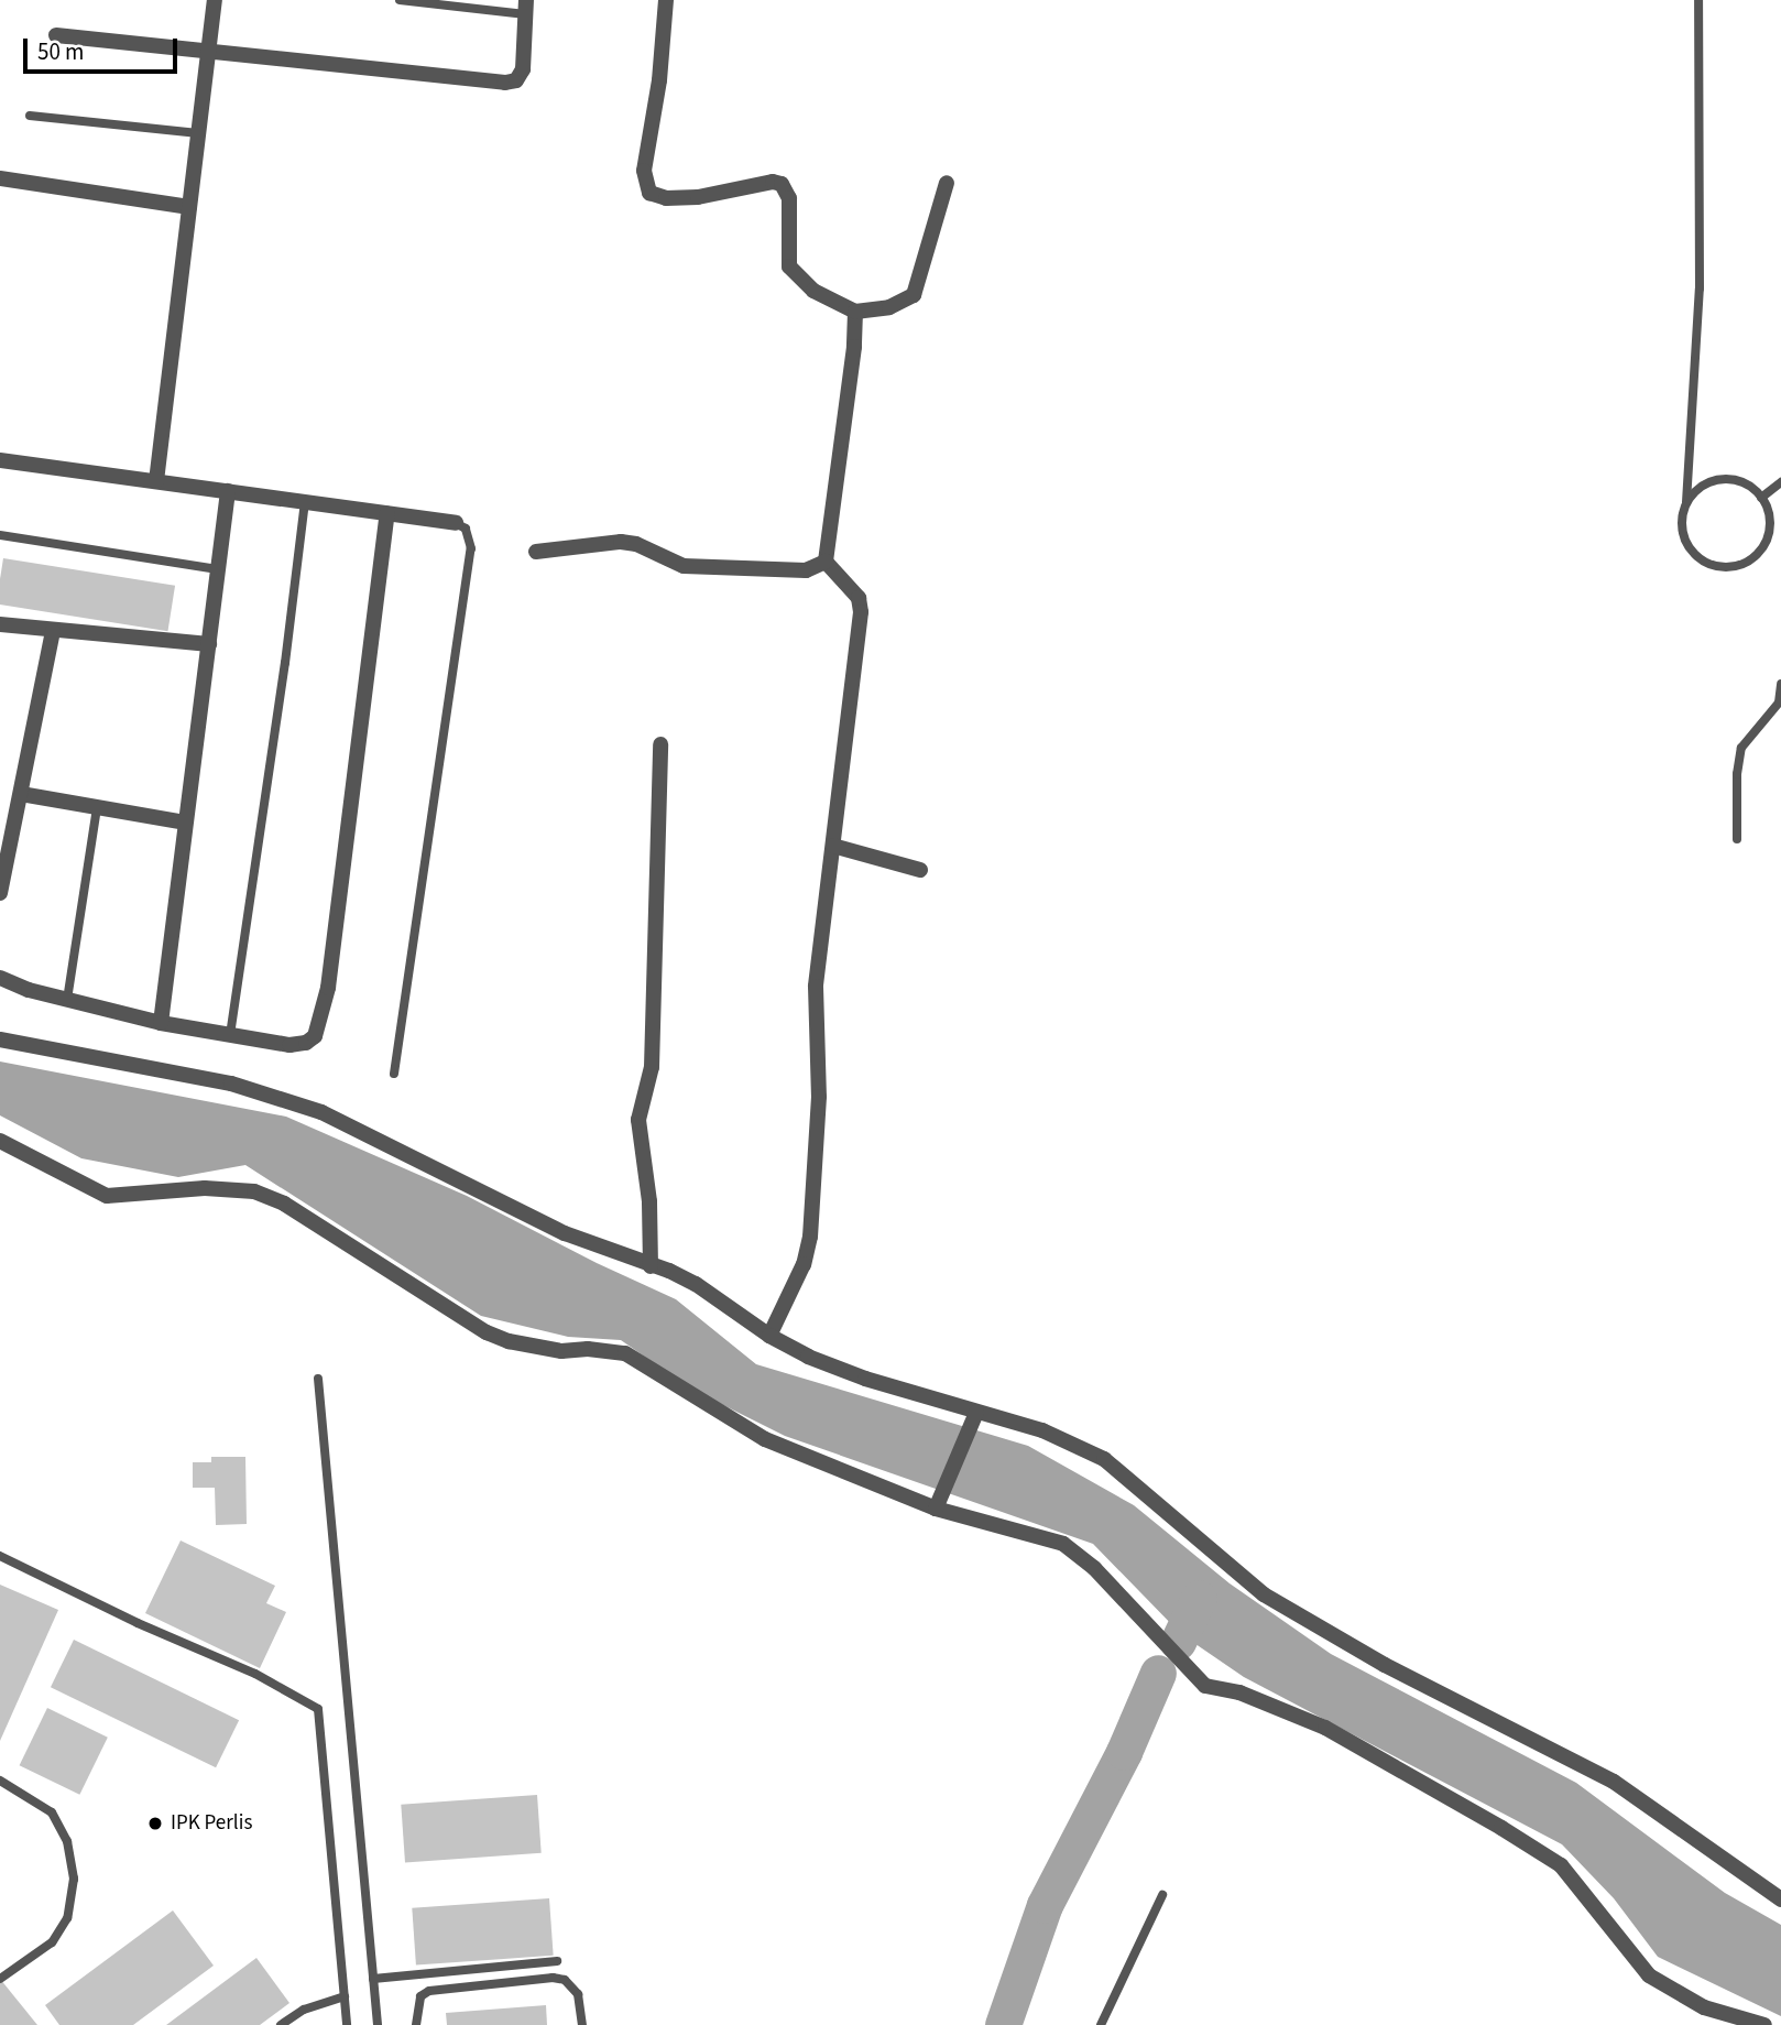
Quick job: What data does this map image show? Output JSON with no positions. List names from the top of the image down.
{
  "places": ["IPK Perlis"],
  "scale_bar": "50 m"
}
